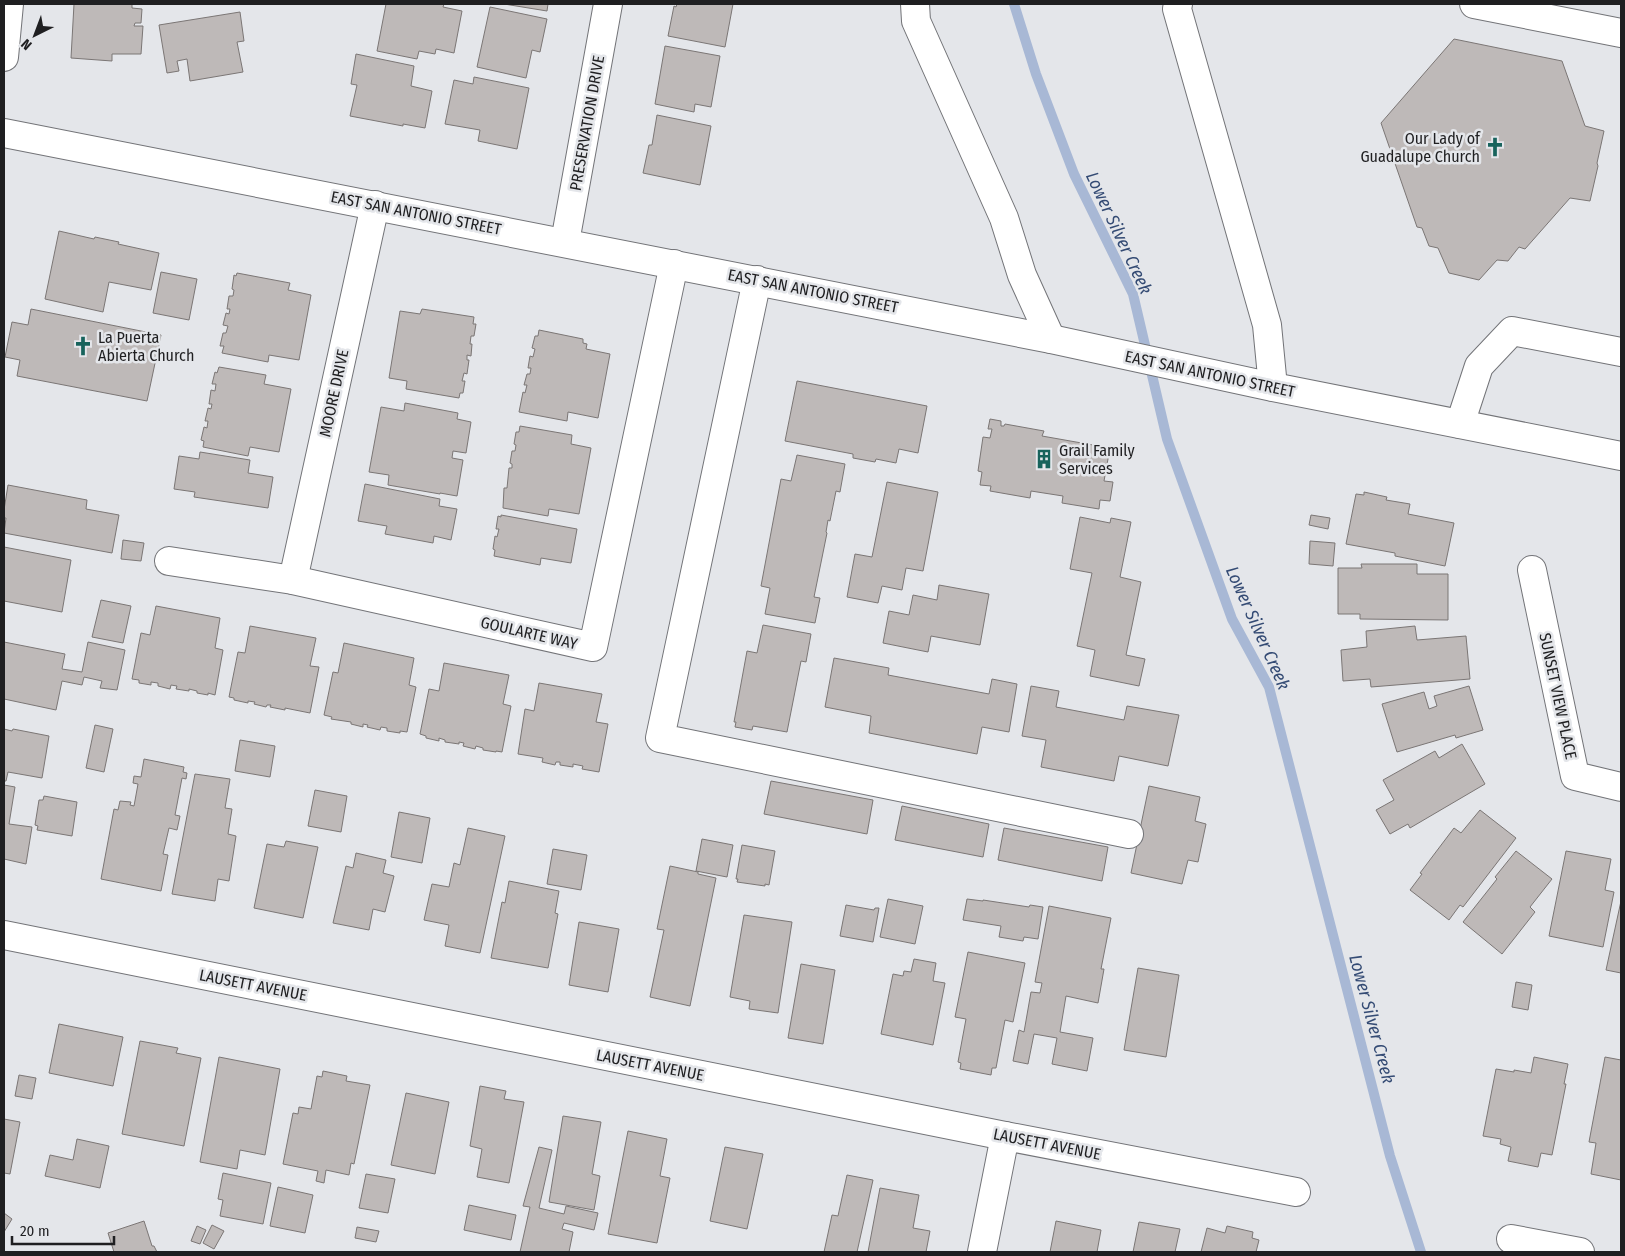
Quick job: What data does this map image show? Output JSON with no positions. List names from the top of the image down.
{
  "streets": {
    "street": [
      "PRESERVATION DRIVE",
      "EAST SAN ANTONIO STREET",
      "MOORE DRIVE",
      "GOULARTE WAY",
      "SUNSET VIEW PLACE",
      "LAUSETT AVENUE"
    ]
  },
  "crossings": [
    ["PRESERVATION DRIVE", "EAST SAN ANTONIO STREET"],
    ["EAST SAN ANTONIO STREET", "MOORE DRIVE"],
    ["EAST SAN ANTONIO STREET", "GOULARTE WAY"],
    ["MOORE DRIVE", "GOULARTE WAY"]
  ],
  "water": ["Lower Silver Creek"],
  "places": {
    "church": ["Our Lady of Guadalupe Church", "La Puerta Abierta Church"],
    "building": ["Grail Family Services"]
  },
  "scale_bar": "20 m",
  "north": "bottom left"
}
